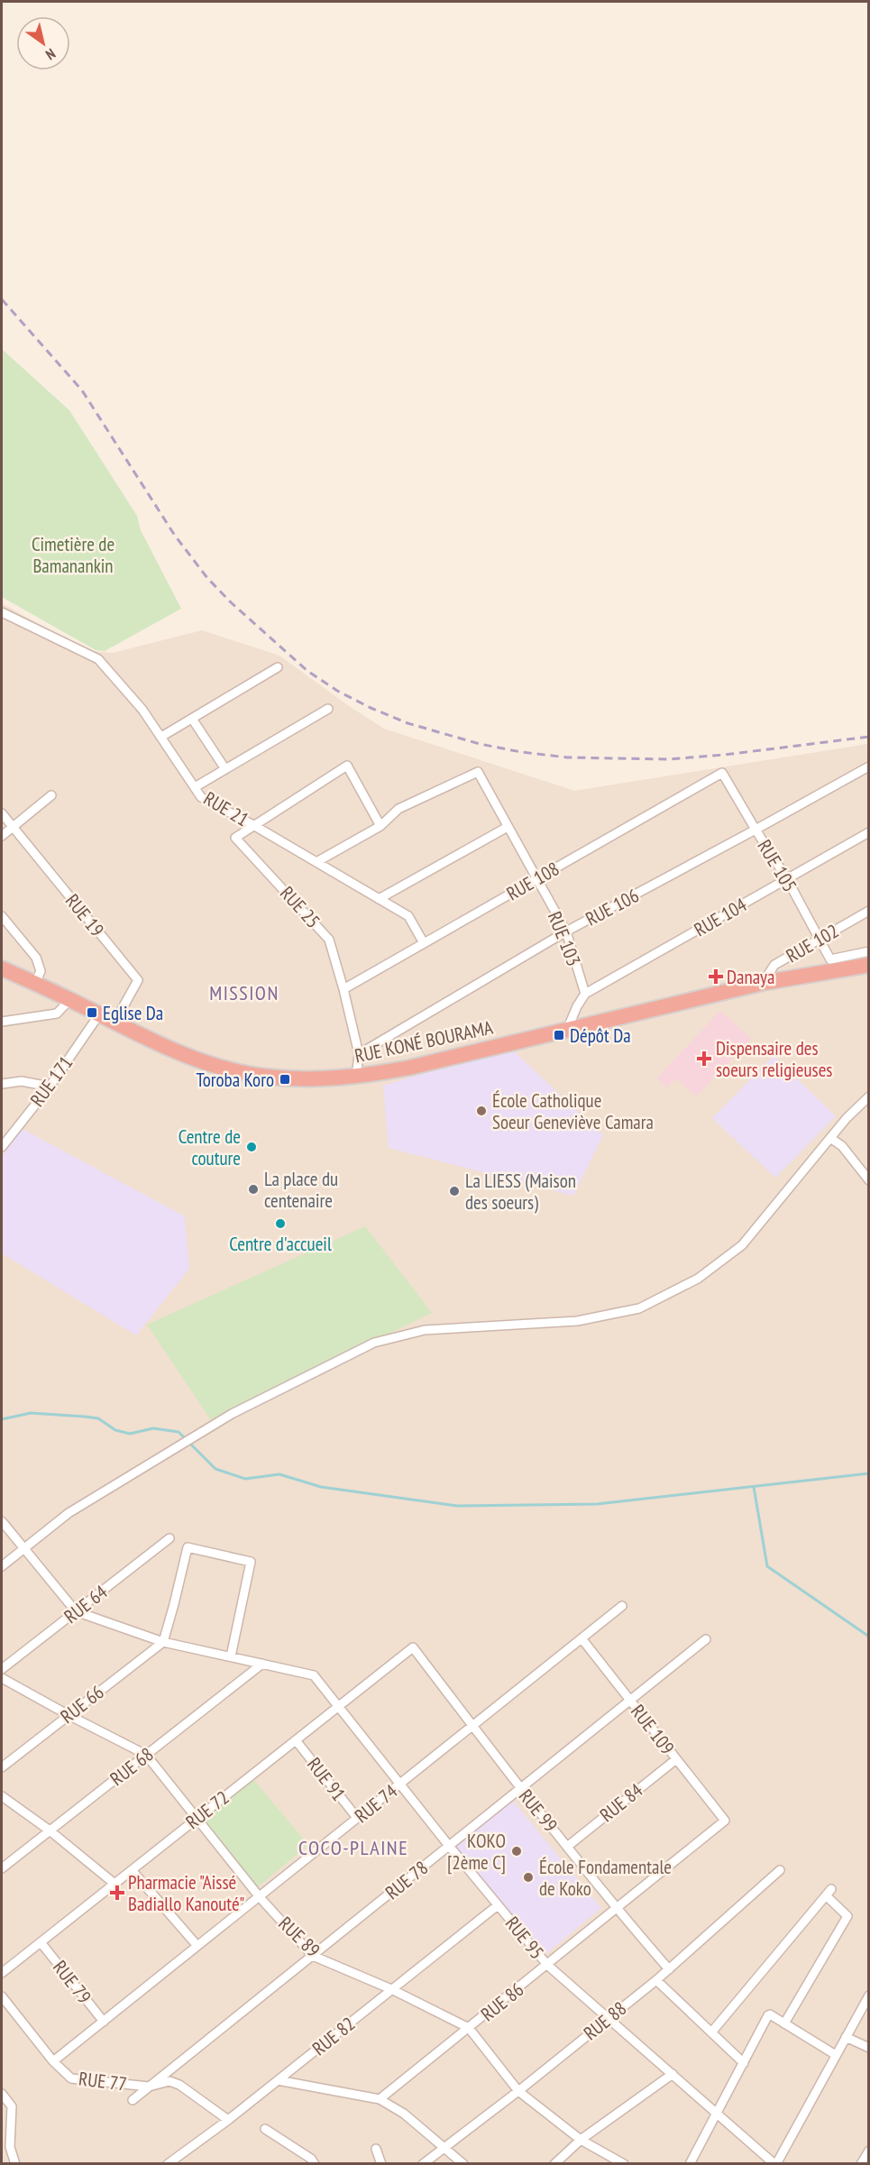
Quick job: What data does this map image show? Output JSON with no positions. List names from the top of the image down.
{
  "streets": {
    "highway": ["RUE KONÉ BOURAMA"],
    "street": [
      "RUE 21",
      "RUE 105",
      "RUE 108",
      "RUE 25",
      "RUE 106",
      "RUE 19",
      "RUE 104",
      "RUE 103",
      "RUE 102",
      "RUE 171",
      "RUE 64",
      "RUE 66",
      "RUE 109",
      "RUE 68",
      "RUE 91",
      "RUE 84",
      "RUE 74",
      "RUE 72",
      "RUE 99",
      "RUE 78",
      "RUE 89",
      "RUE 95",
      "RUE 79",
      "RUE 86",
      "RUE 88",
      "RUE 82",
      "RUE 77"
    ]
  },
  "crossings": [
    ["RUE 21", "RUE 108"],
    ["RUE 21", "RUE 25"],
    ["RUE 105", "RUE 108"],
    ["RUE 105", "RUE 106"],
    ["RUE 105", "RUE 104"],
    ["RUE 105", "RUE 102"],
    ["RUE 108", "RUE 25"],
    ["RUE 108", "RUE 103"],
    ["RUE 25", "RUE 106"],
    ["RUE 25", "RUE KONÉ BOURAMA"],
    ["RUE 106", "RUE 103"],
    ["RUE 19", "RUE KONÉ BOURAMA"],
    ["RUE 104", "RUE 103"],
    ["RUE 104", "RUE KONÉ BOURAMA"],
    ["RUE 102", "RUE KONÉ BOURAMA"],
    ["RUE KONÉ BOURAMA", "RUE 171"],
    ["RUE 66", "RUE 89"],
    ["RUE 109", "RUE 84"],
    ["RUE 109", "RUE 74"],
    ["RUE 109", "RUE 78"],
    ["RUE 109", "RUE 86"],
    ["RUE 68", "RUE 89"],
    ["RUE 68", "RUE 95"],
    ["RUE 91", "RUE 74"],
    ["RUE 91", "RUE 72"],
    ["RUE 84", "RUE 99"],
    ["RUE 74", "RUE 99"],
    ["RUE 74", "RUE 89"],
    ["RUE 74", "RUE 95"],
    ["RUE 74", "RUE 79"],
    ["RUE 74", "RUE 77"],
    ["RUE 72", "RUE 99"],
    ["RUE 72", "RUE 89"],
    ["RUE 72", "RUE 95"],
    ["RUE 72", "RUE 79"],
    ["RUE 99", "RUE 78"],
    ["RUE 99", "RUE 86"],
    ["RUE 99", "RUE 88"],
    ["RUE 78", "RUE 89"],
    ["RUE 78", "RUE 95"],
    ["RUE 78", "RUE 77"],
    ["RUE 89", "RUE 86"],
    ["RUE 89", "RUE 88"],
    ["RUE 89", "RUE 82"],
    ["RUE 95", "RUE 86"],
    ["RUE 95", "RUE 88"],
    ["RUE 95", "RUE 82"],
    ["RUE 82", "RUE 77"]
  ],
  "districts": ["MISSION", "COCO-PLAINE"],
  "parks": ["Cimetière de Bamanankin"],
  "places": {
    "health": ["Danaya", "Dispensaire des soeurs religieuses", "Pharmacie \"Aissé Badiallo Kanouté\""],
    "transit": ["Eglise Da", "Dépôt Da", "Toroba Koro"],
    "other": [
      "École Catholique Soeur Geneviève Camara",
      "Centre de couture",
      "La place du centenaire",
      "La LIESS (Maison des soeurs)",
      "Centre d'accueil",
      "KOKO [2ème C]",
      "École Fondamentale de Koko"
    ]
  },
  "north": "bottom right"
}
